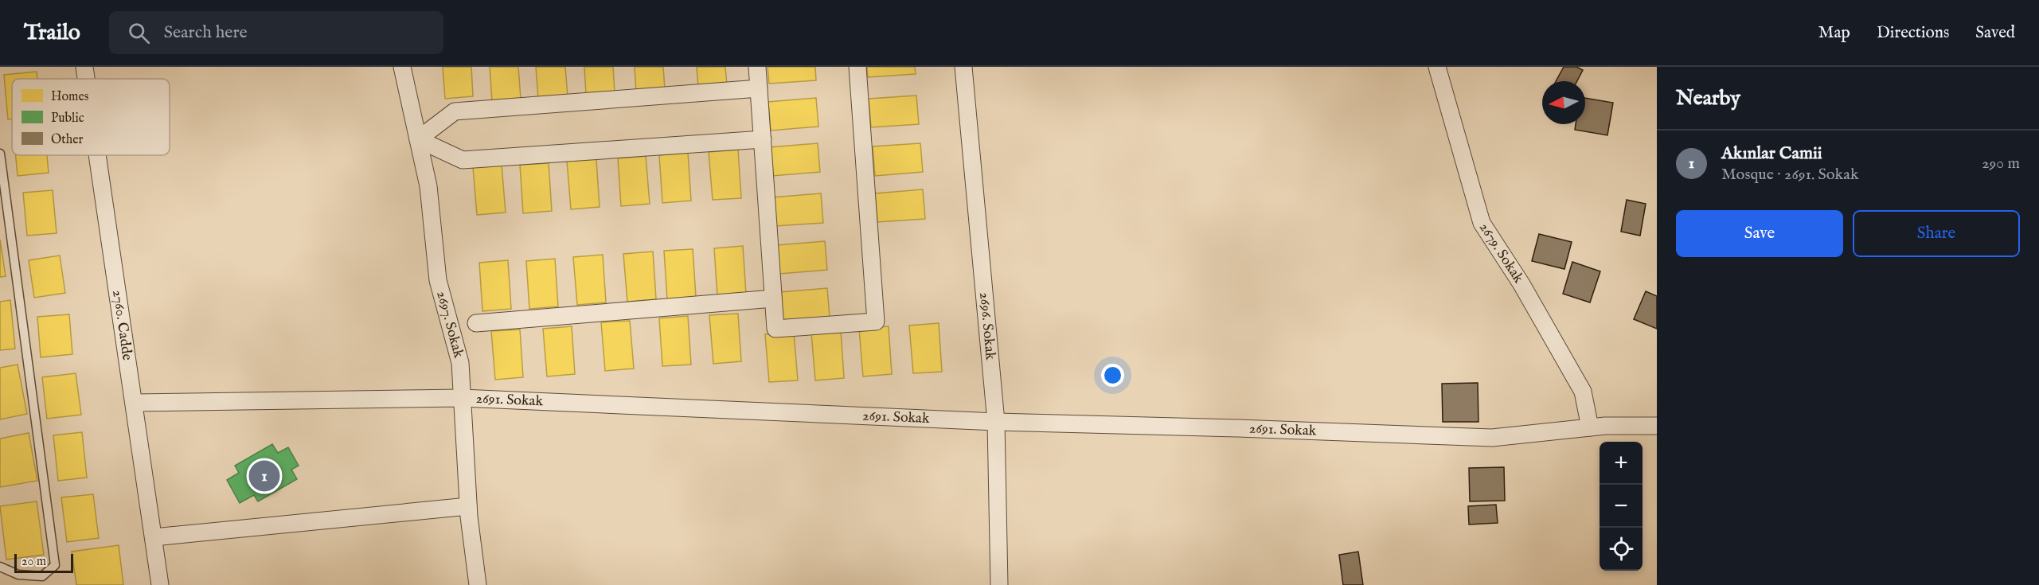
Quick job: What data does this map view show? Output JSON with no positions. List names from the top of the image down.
{
  "streets": {
    "street": [
      "2679. Sokak",
      "2697. Sokak",
      "2760. Cadde",
      "2696. Sokak",
      "2691. Sokak"
    ]
  },
  "crossings": [
    ["2679. Sokak", "2691. Sokak"],
    ["2697. Sokak", "2691. Sokak"],
    ["2760. Cadde", "2691. Sokak"],
    ["2696. Sokak", "2691. Sokak"]
  ],
  "legend": ["Homes", "Public", "Other"],
  "scale_bar": "20 m",
  "north": "left",
  "page": {
    "header": "Trailo",
    "search": "Search here",
    "nav": ["Map", "Directions", "Saved"],
    "heading": "Nearby",
    "list": [
      {
        "mark": "1",
        "name": "Akınlar Camii",
        "note": "Mosque · 2691. Sokak",
        "value": "290 m"
      }
    ],
    "buttons": ["Save", "Share"],
    "map_buttons": ["+", "−"],
    "pins": "1",
    "scale": "20 m"
  }
}
